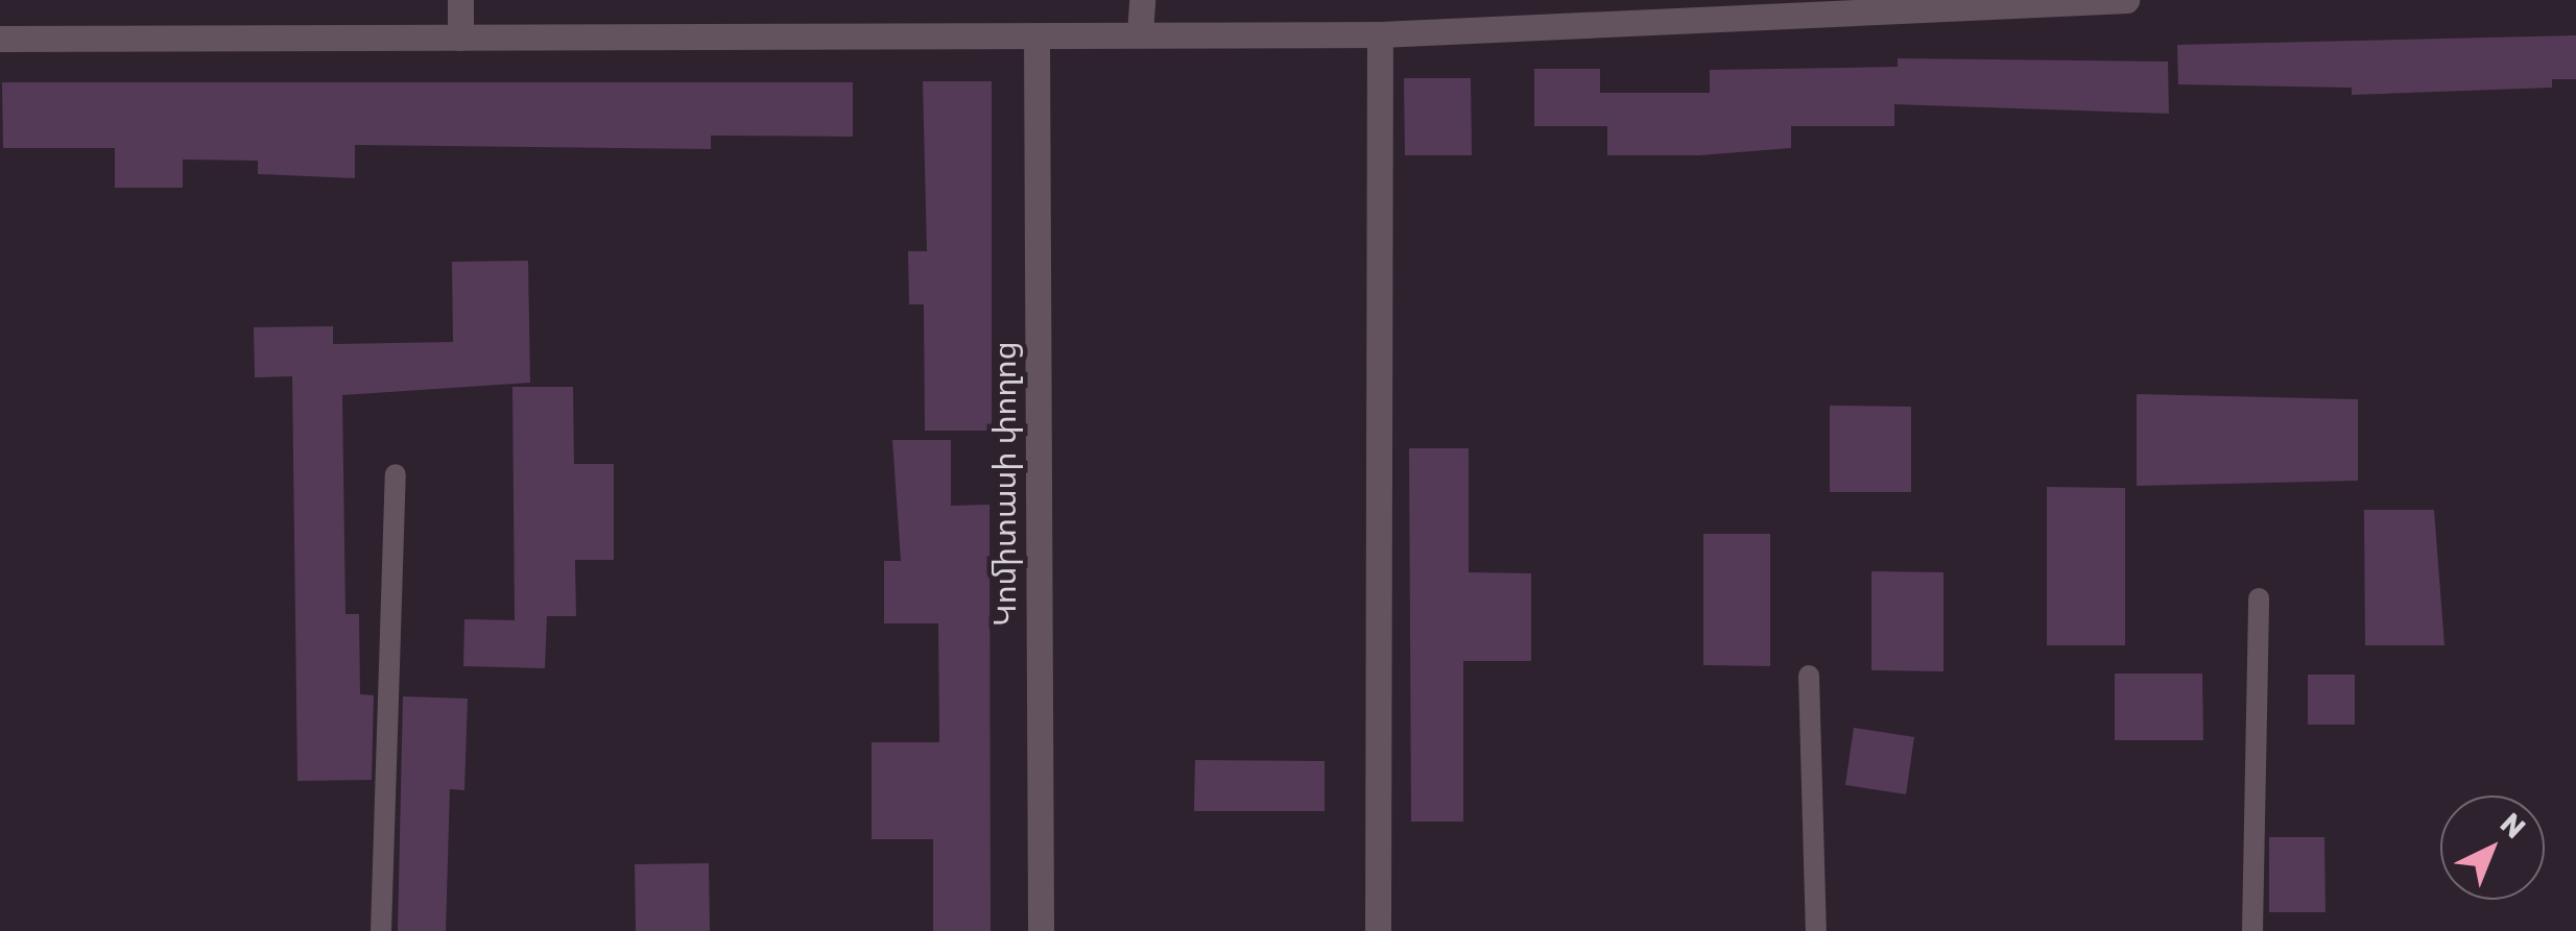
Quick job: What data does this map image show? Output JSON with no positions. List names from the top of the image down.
{
  "streets": {
    "street": ["Կոմիտասի փողոց"]
  },
  "north": "top right"
}
